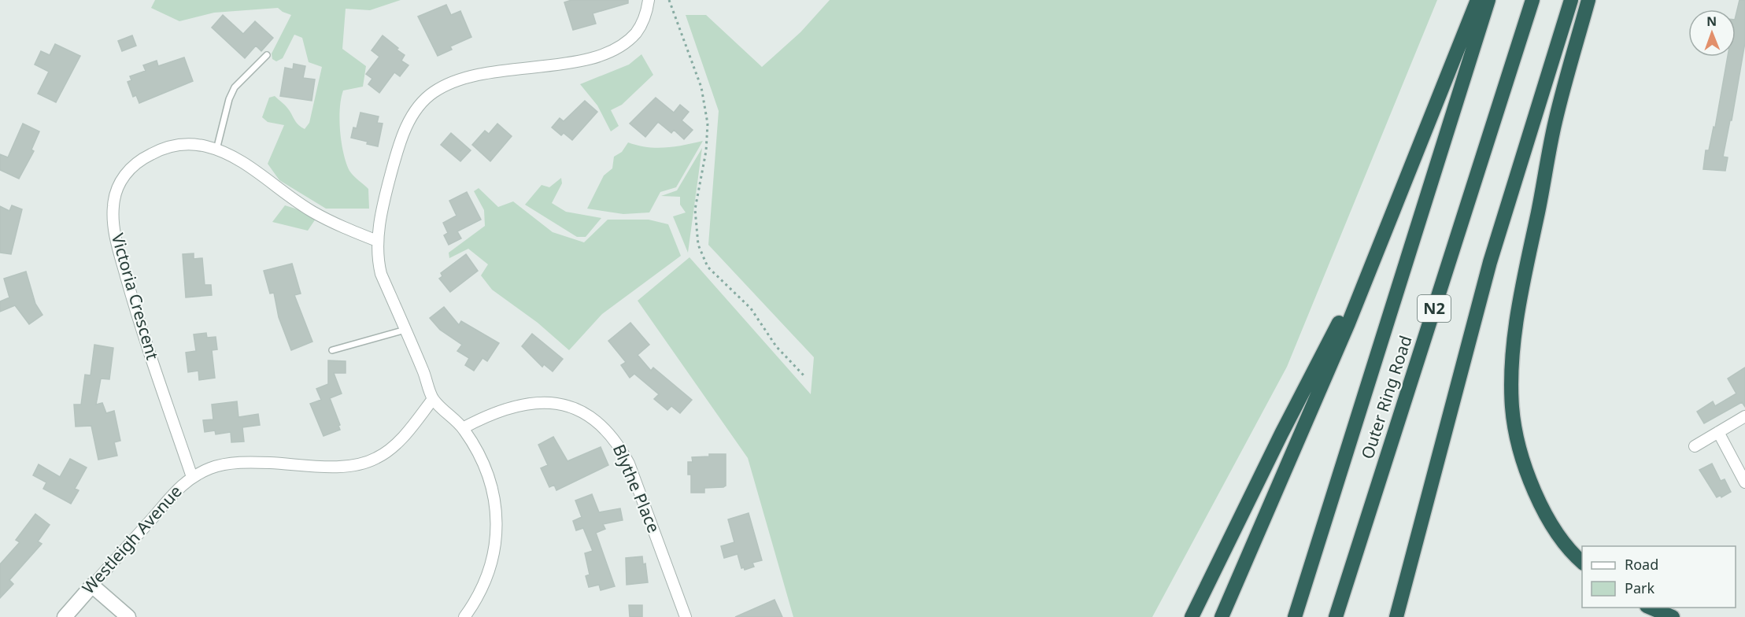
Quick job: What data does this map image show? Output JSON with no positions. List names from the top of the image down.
{
  "streets": {
    "highway": ["N2", "Outer Ring Road"],
    "street": ["Victoria Crescent", "Blythe Place", "Westleigh Avenue"]
  },
  "crossings": [
    ["Victoria Crescent", "Westleigh Avenue"]
  ],
  "legend": ["Road", "Park"],
  "north": "top"
}
